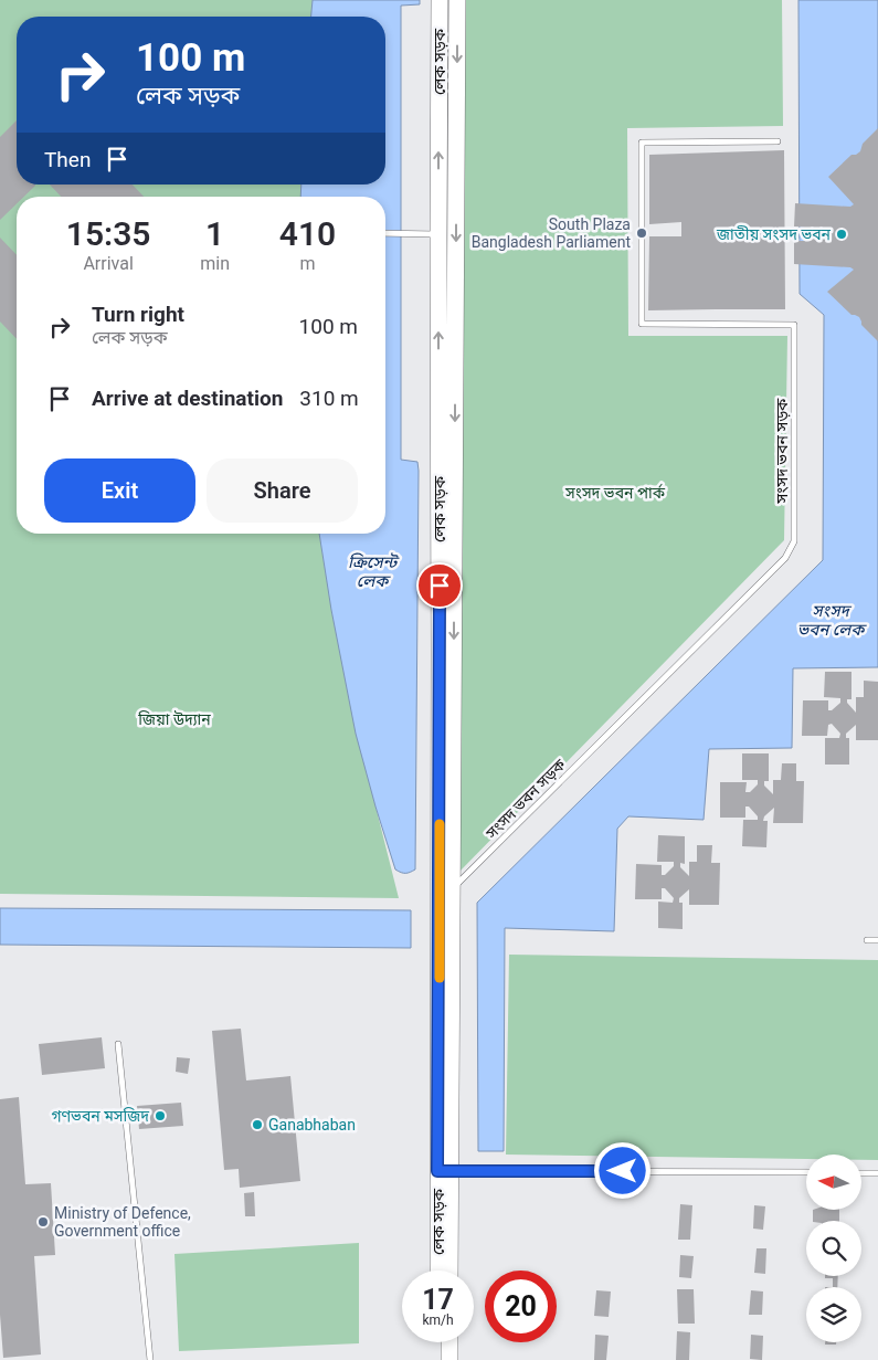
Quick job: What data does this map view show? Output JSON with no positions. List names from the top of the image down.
{
  "streets": {
    "main road": ["লেক সড়ক"],
    "lane": ["সংসদ ভবন সড়ক"]
  },
  "crossings": [
    ["লেক সড়ক", "সংসদ ভবন সড়ক"]
  ],
  "water": ["ক্রিসেন্ট লেক", "সংসদ ভবন লেক"],
  "parks": ["সংসদ ভবন পার্ক", "জিয়া উদ্যান"],
  "places": [
    "South Plaza Bangladesh Parliament",
    "জাতীয় সংসদ ভবন",
    "গণভবন মসজিদ",
    "Ganabhaban",
    "Ministry of Defence, Government office"
  ],
  "north": "left",
  "page": {
    "turn": ["100 m", "লেক সড়ক"],
    "then": "Then",
    "eta": [
      "15:35",
      "Arrival",
      "1",
      "min",
      "410",
      "m"
    ],
    "list": [
      {
        "name": "Turn right",
        "note": "লেক সড়ক",
        "value": "100 m"
      },
      {
        "name": "Arrive at destination",
        "value": "310 m"
      }
    ],
    "buttons": ["Exit", "Share"],
    "speed": "17 km/h",
    "limit": "20"
  }
}
